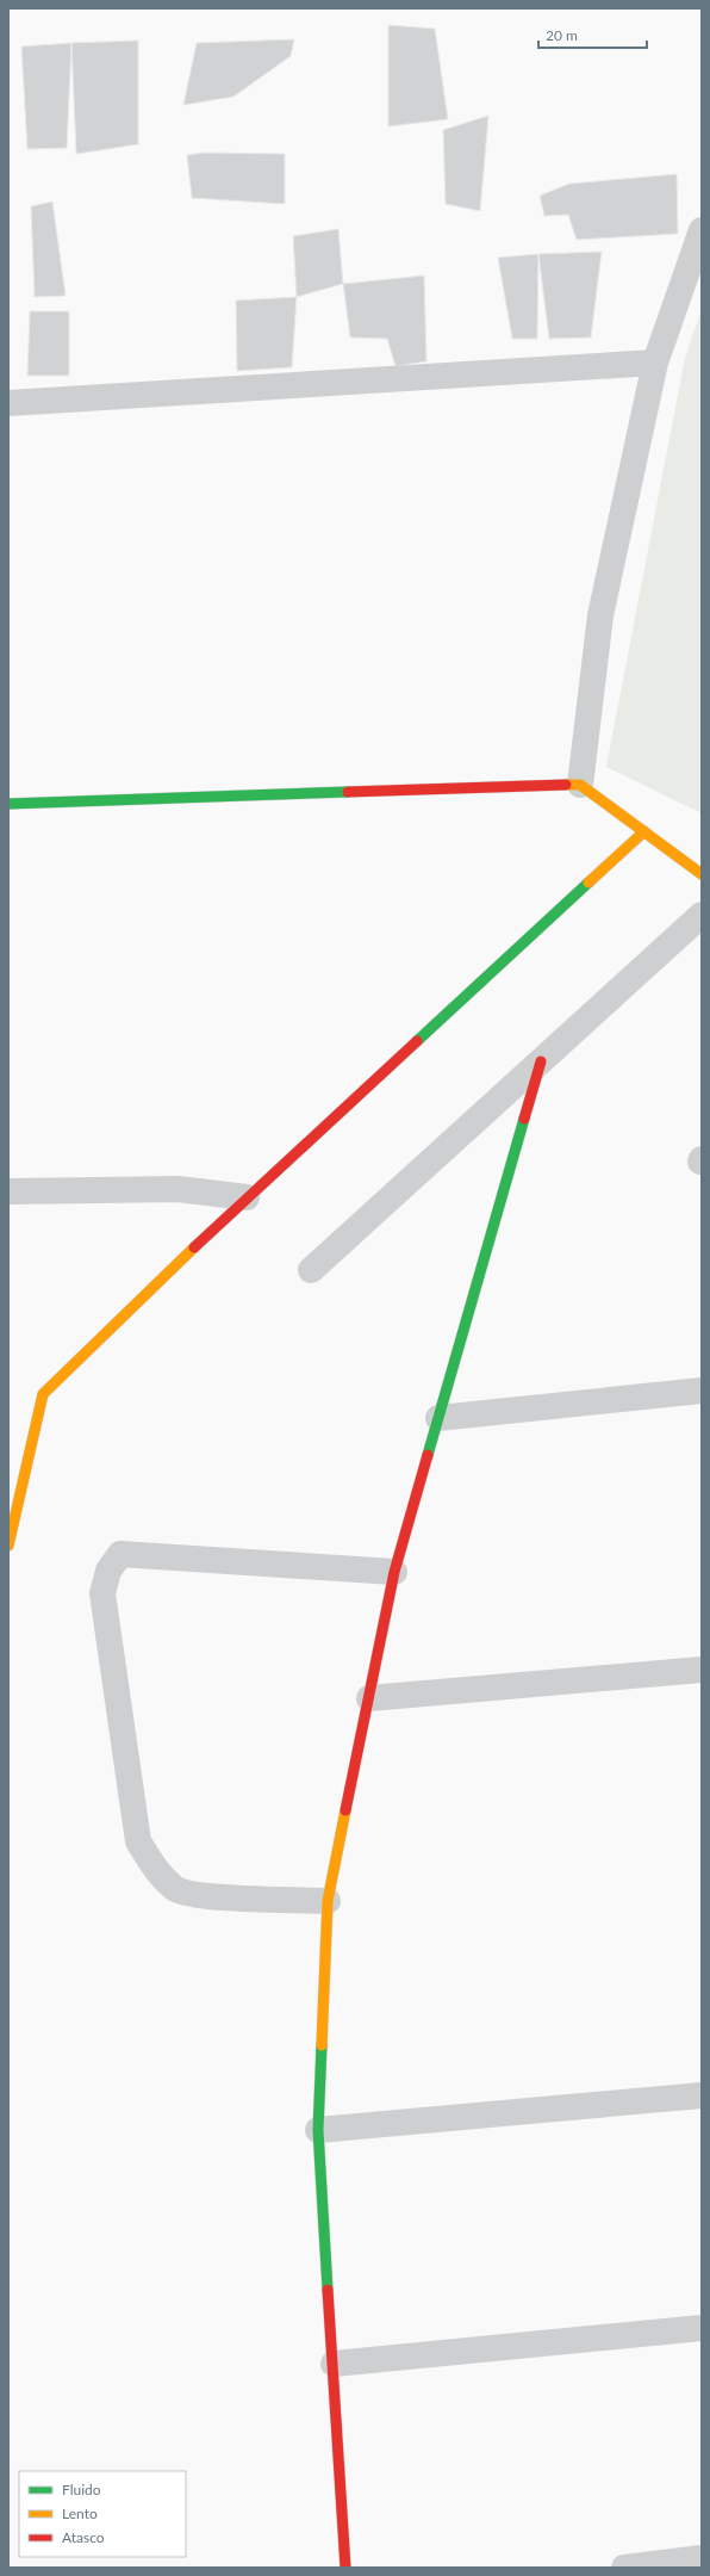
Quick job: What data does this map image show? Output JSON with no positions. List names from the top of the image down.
{
  "legend": ["Fluido", "Lento", "Atasco"],
  "scale_bar": "20 m"
}
